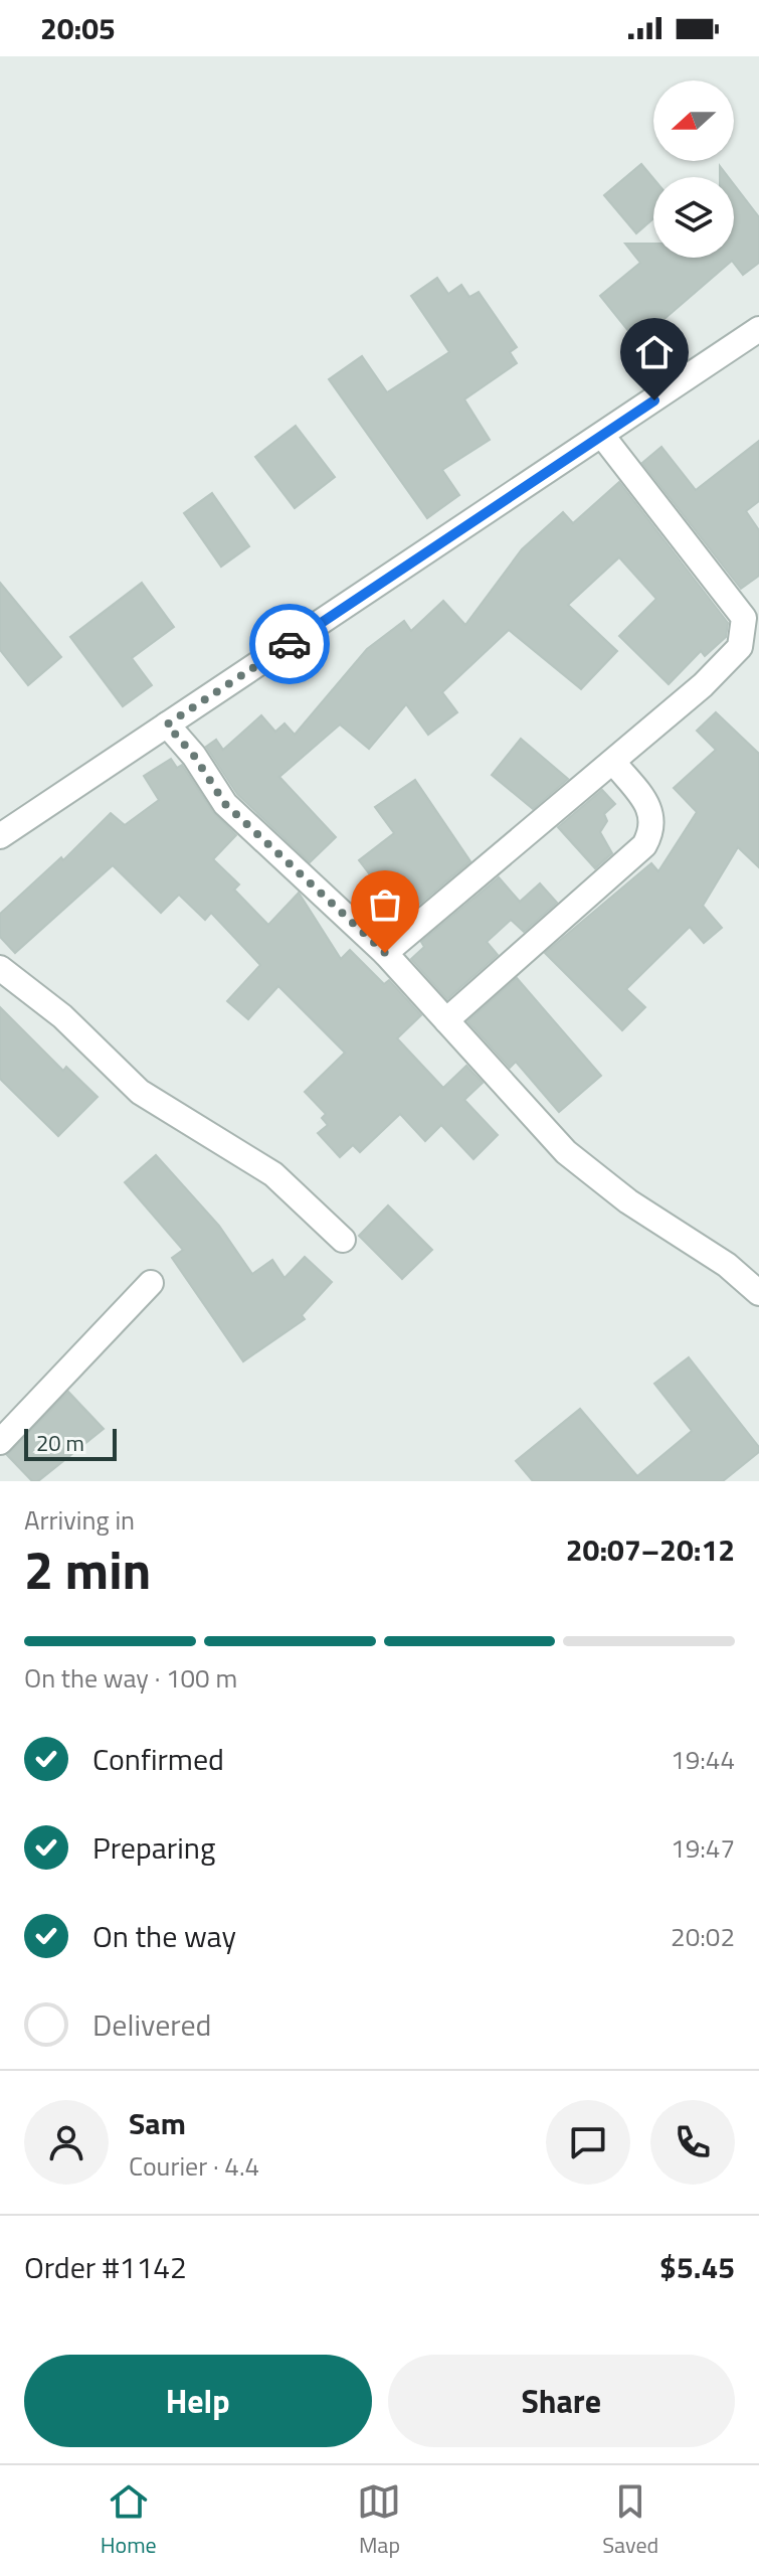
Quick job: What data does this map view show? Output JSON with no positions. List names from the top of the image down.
{
  "scale_bar": "20 m",
  "north": "left",
  "page": {
    "status": "20:05",
    "scale": "20 m",
    "heading": ["2 min", "Arriving in", "20:07–20:12"],
    "panel": [
      "Sam",
      "Courier · 4.4",
      "Order #1142",
      "$5.45"
    ],
    "bar": "On the way · 100 m",
    "list": [
      ["Confirmed", "19:44"],
      ["Preparing", "19:47"],
      ["On the way", "20:02"],
      "Delivered"
    ],
    "buttons": ["Help", "Share"],
    "tabs": ["Home", "Map", "Saved"]
  }
}
